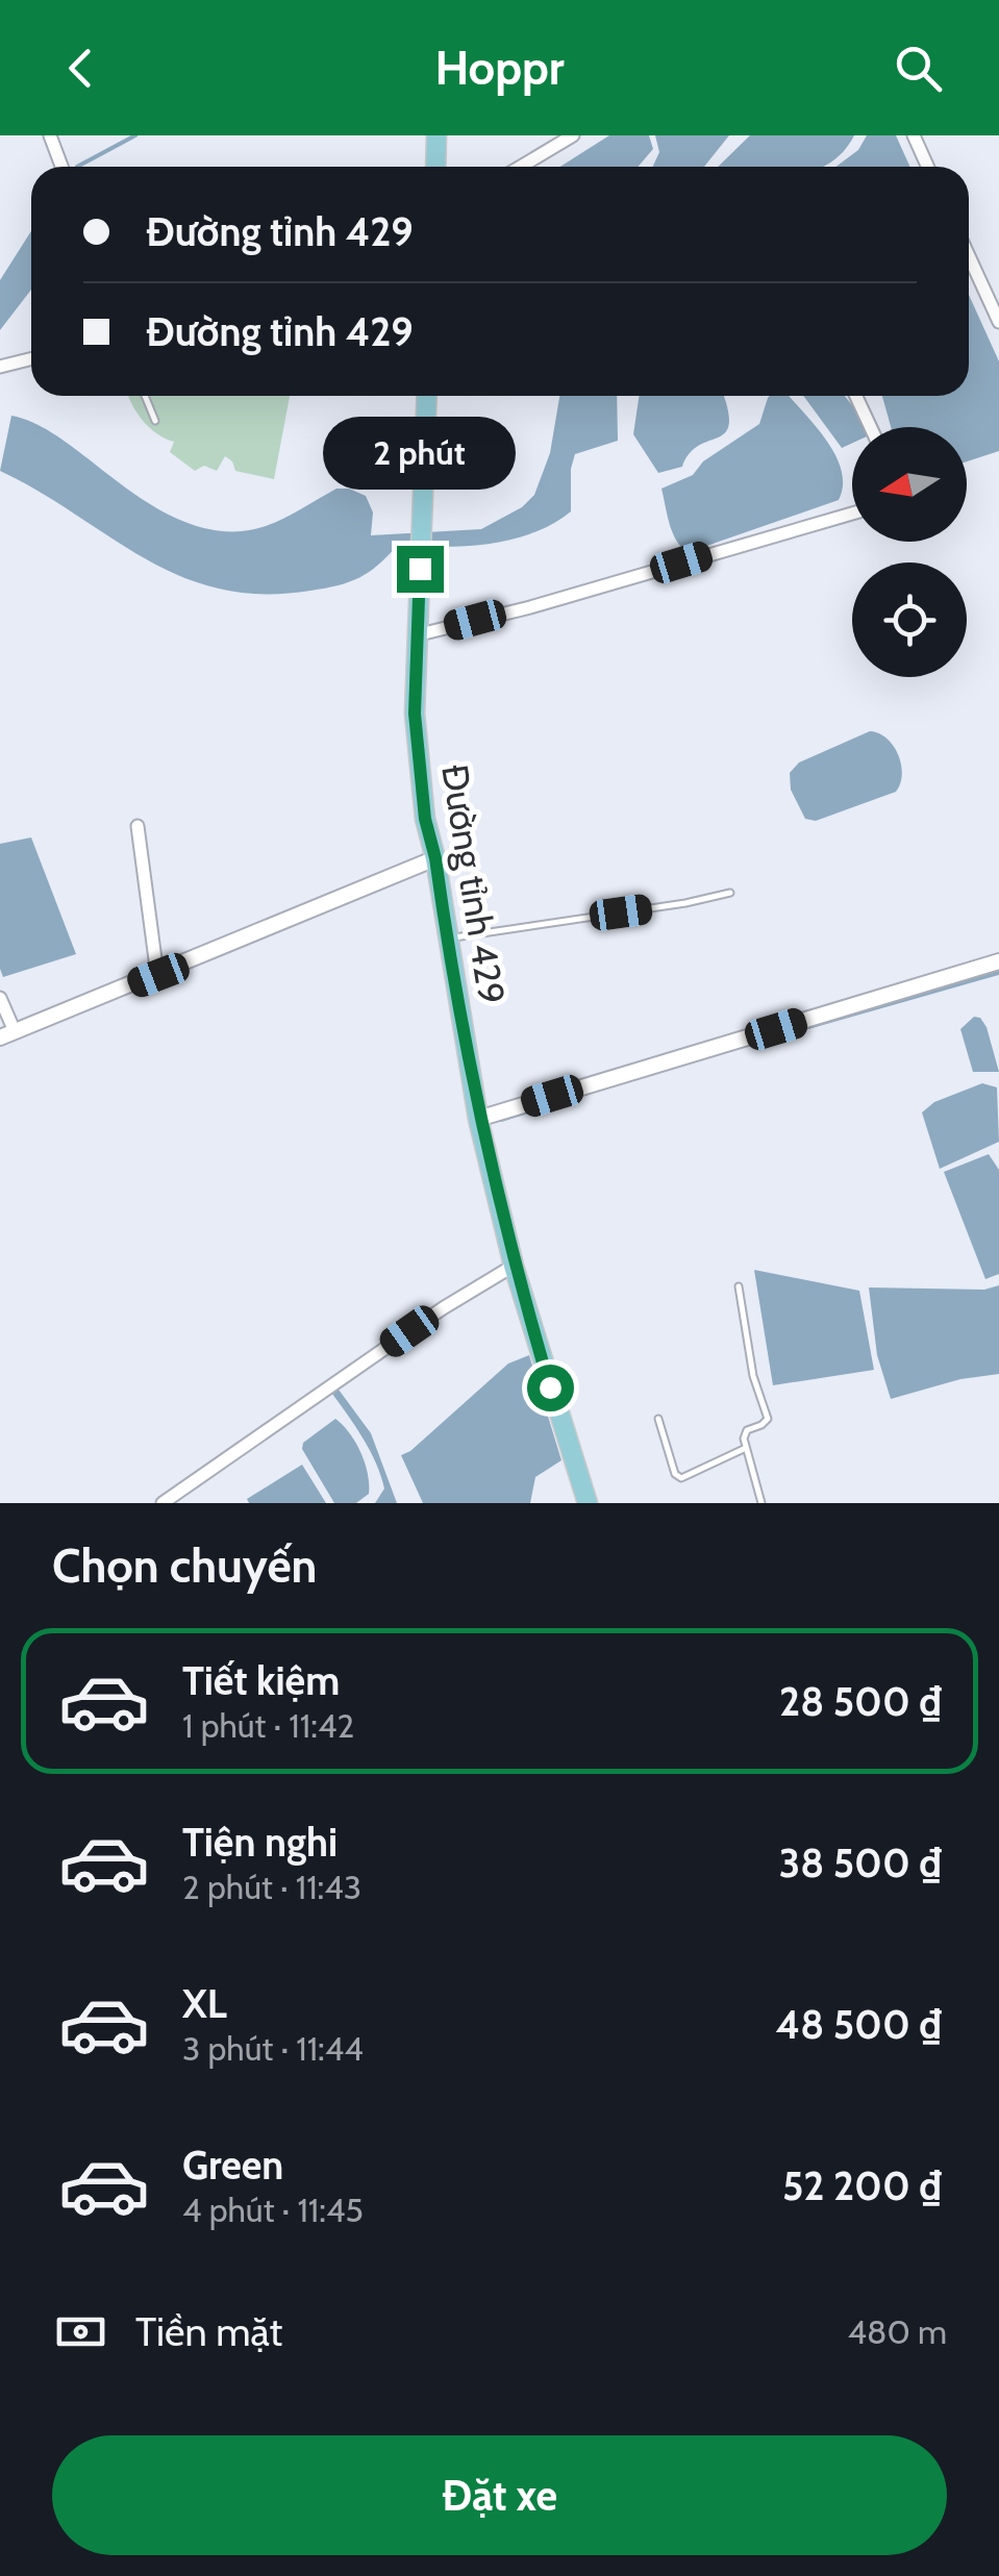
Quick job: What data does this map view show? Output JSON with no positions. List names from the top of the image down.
{
  "streets": {
    "main road": ["Đường tỉnh 429"]
  },
  "north": "left",
  "page": {
    "header": "Hoppr",
    "banner": ["Đường tỉnh 429", "Đường tỉnh 429"],
    "bubble": "2 phút",
    "heading": "Chọn chuyến",
    "list": [
      {
        "name": "Tiết kiệm",
        "note": "1 phút · 11:42",
        "value": "28 500 ₫"
      },
      {
        "name": "Tiện nghi",
        "note": "2 phút · 11:43",
        "value": "38 500 ₫"
      },
      {
        "name": "XL",
        "note": "3 phút · 11:44",
        "value": "48 500 ₫"
      },
      {
        "name": "Green",
        "note": "4 phút · 11:45",
        "value": "52 200 ₫"
      }
    ],
    "pay": ["Tiền mặt", "480 m"],
    "buttons": "Đặt xe"
  }
}
